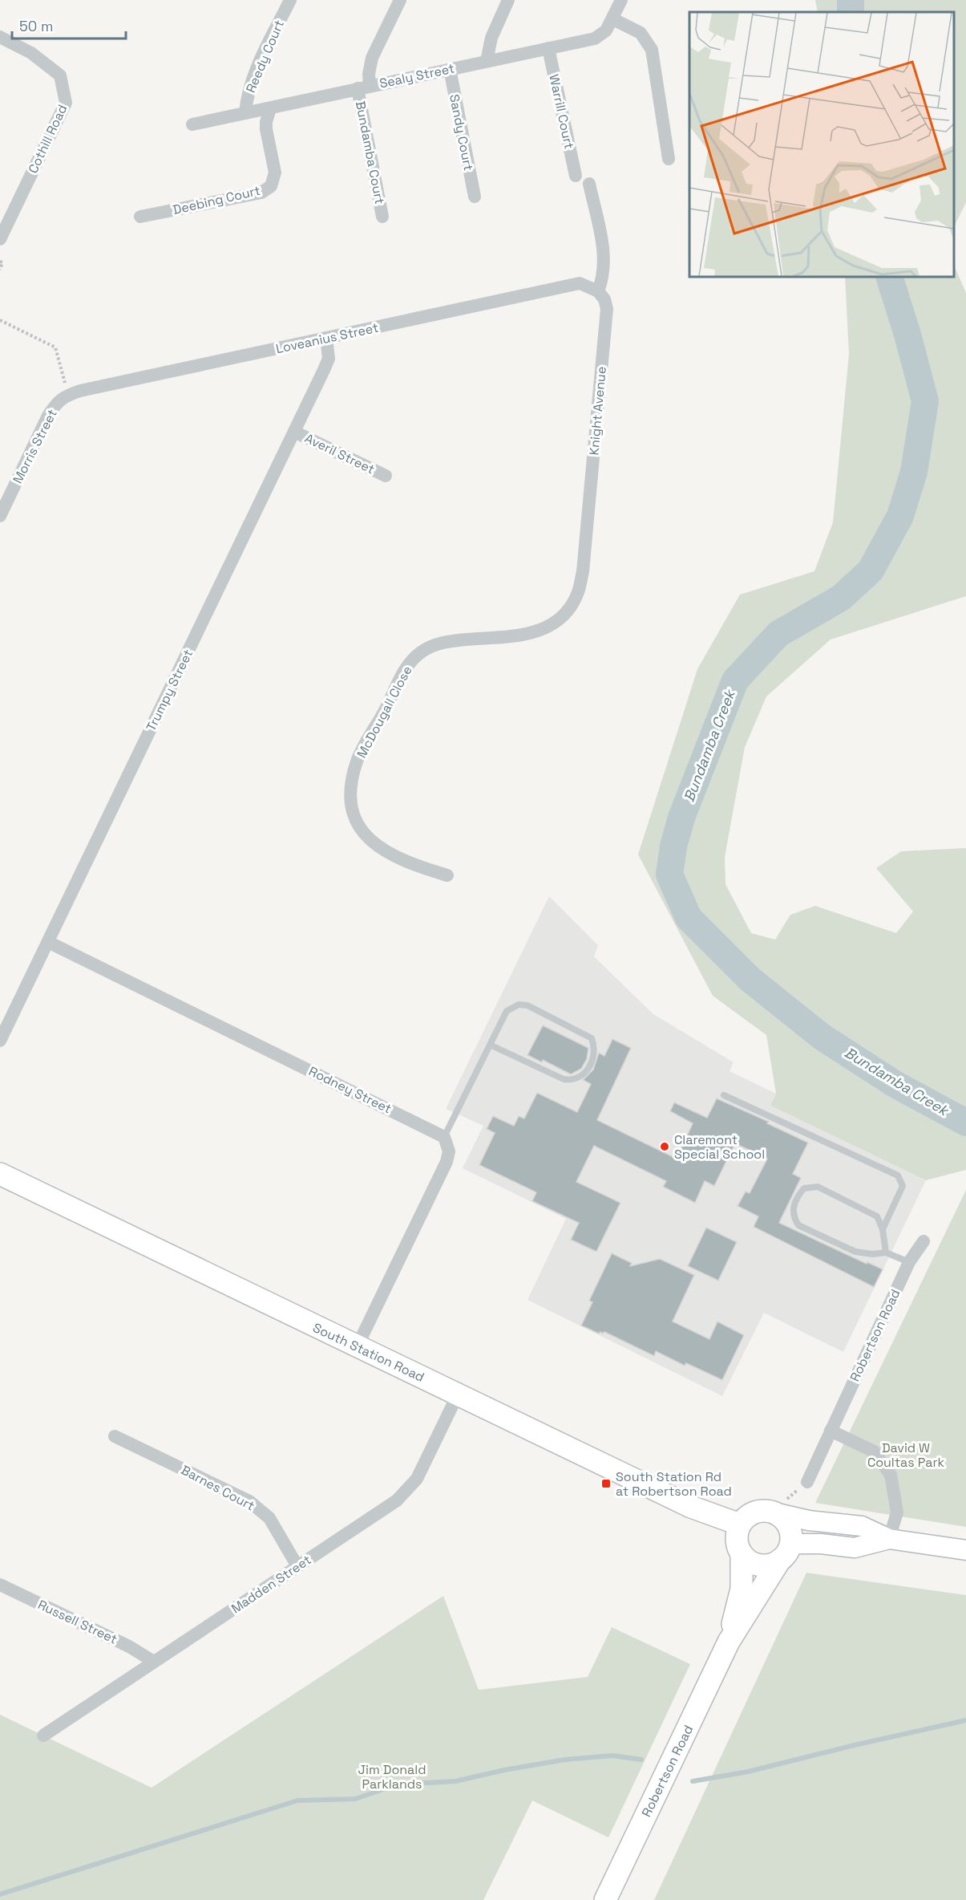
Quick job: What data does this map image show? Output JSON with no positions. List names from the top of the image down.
{
  "streets": {
    "main road": ["Robertson Road", "South Station Road"],
    "street": [
      "Reedy Court",
      "Sealy Street",
      "Warrill Court",
      "Sandy Court",
      "Cothill Road",
      "Bundamba Court",
      "Deebing Court",
      "Loveanius Street",
      "Knight Avenue",
      "Morris Street",
      "Averil Street",
      "Trumpy Street",
      "McDougall Close",
      "Rodney Street",
      "Barnes Court",
      "Madden Street",
      "Russell Street"
    ]
  },
  "crossings": [
    ["Reedy Court", "Sealy Street"],
    ["Sealy Street", "Warrill Court"],
    ["Sealy Street", "Sandy Court"],
    ["Sealy Street", "Bundamba Court"],
    ["Sealy Street", "Deebing Court"],
    ["Loveanius Street", "Knight Avenue"],
    ["Loveanius Street", "Morris Street"],
    ["Loveanius Street", "Trumpy Street"],
    ["Knight Avenue", "McDougall Close"],
    ["Averil Street", "Trumpy Street"],
    ["Trumpy Street", "Rodney Street"],
    ["Robertson Road", "South Station Road"],
    ["South Station Road", "Madden Street"],
    ["Barnes Court", "Madden Street"],
    ["Madden Street", "Russell Street"]
  ],
  "water": ["Bundamba Creek"],
  "parks": ["David W Coultas Park", "Jim Donald Parklands"],
  "places": {
    "other": ["Claremont Special School"],
    "transit": ["South Station Rd at Robertson Road"]
  },
  "scale_bar": "50 m"
}
